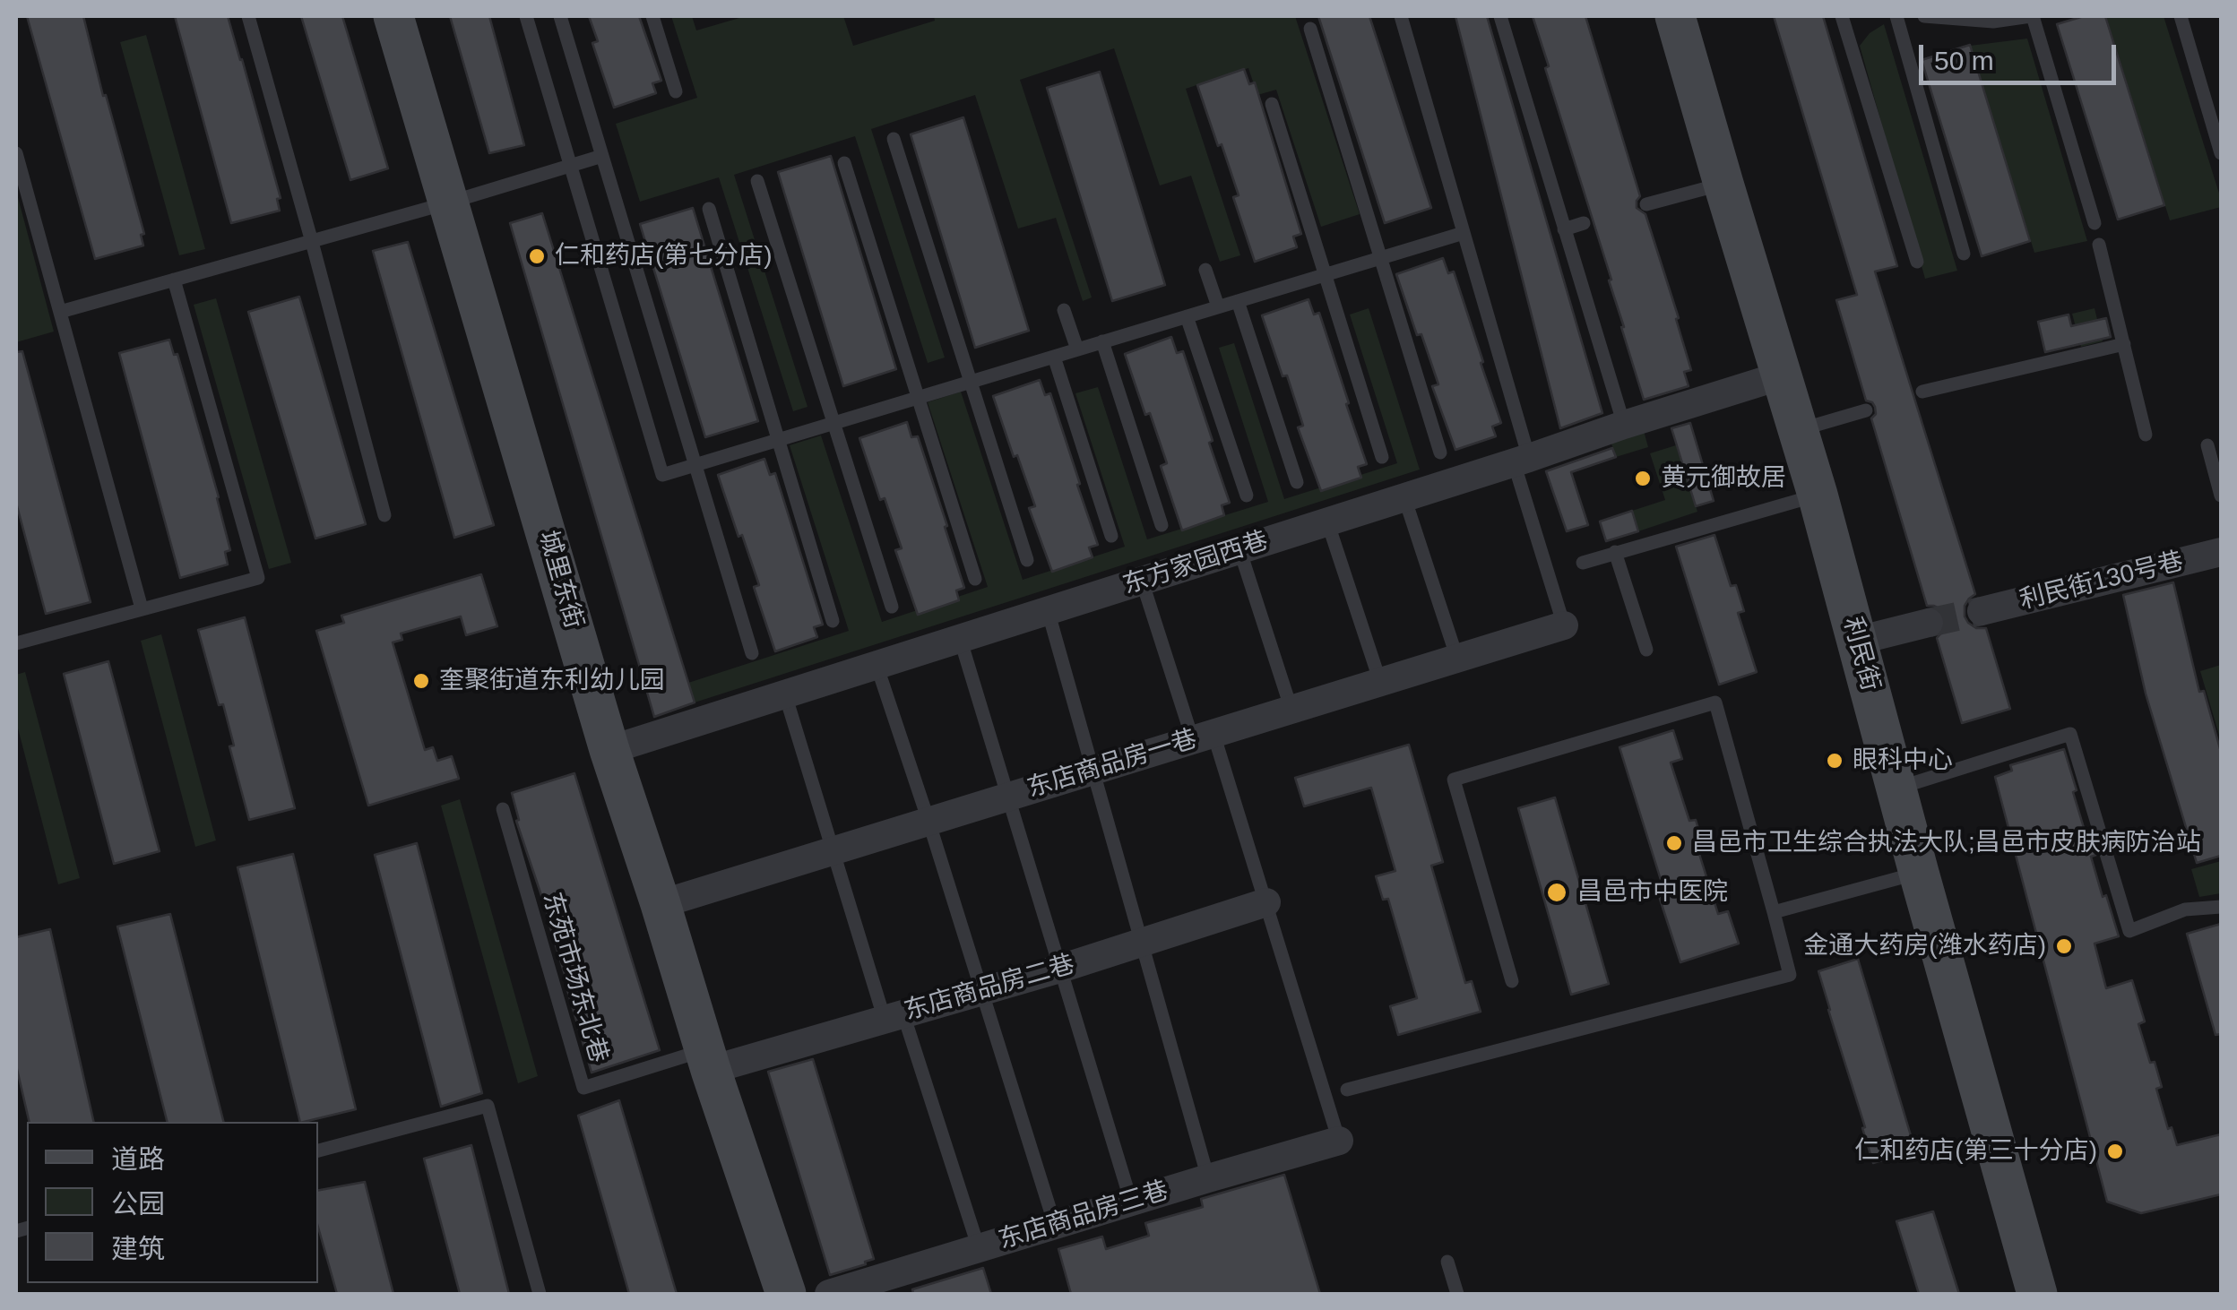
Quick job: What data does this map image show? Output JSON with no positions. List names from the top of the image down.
{
  "streets": {
    "street": [
      "东方家园西巷",
      "城里东街",
      "利民街130号巷",
      "利民街",
      "东店商品房一巷",
      "东店商品房二巷",
      "东店商品房三巷"
    ],
    "lane": ["东苑市场东北巷"]
  },
  "crossings": [
    ["东方家园西巷", "城里东街"],
    ["东方家园西巷", "利民街"],
    ["城里东街", "东店商品房一巷"],
    ["城里东街", "东苑市场东北巷"],
    ["城里东街", "东店商品房二巷"],
    ["东苑市场东北巷", "东店商品房二巷"]
  ],
  "places": [
    "仁和药店(第七分店)",
    "黄元御故居",
    "奎聚街道东利幼儿园",
    "眼科中心",
    "昌邑市卫生综合执法大队;昌邑市皮肤病防治站",
    "昌邑市中医院",
    "金通大药房(潍水药店)",
    "仁和药店(第三十分店)"
  ],
  "legend": ["道路", "公园", "建筑"],
  "scale_bar": "50 m"
}
